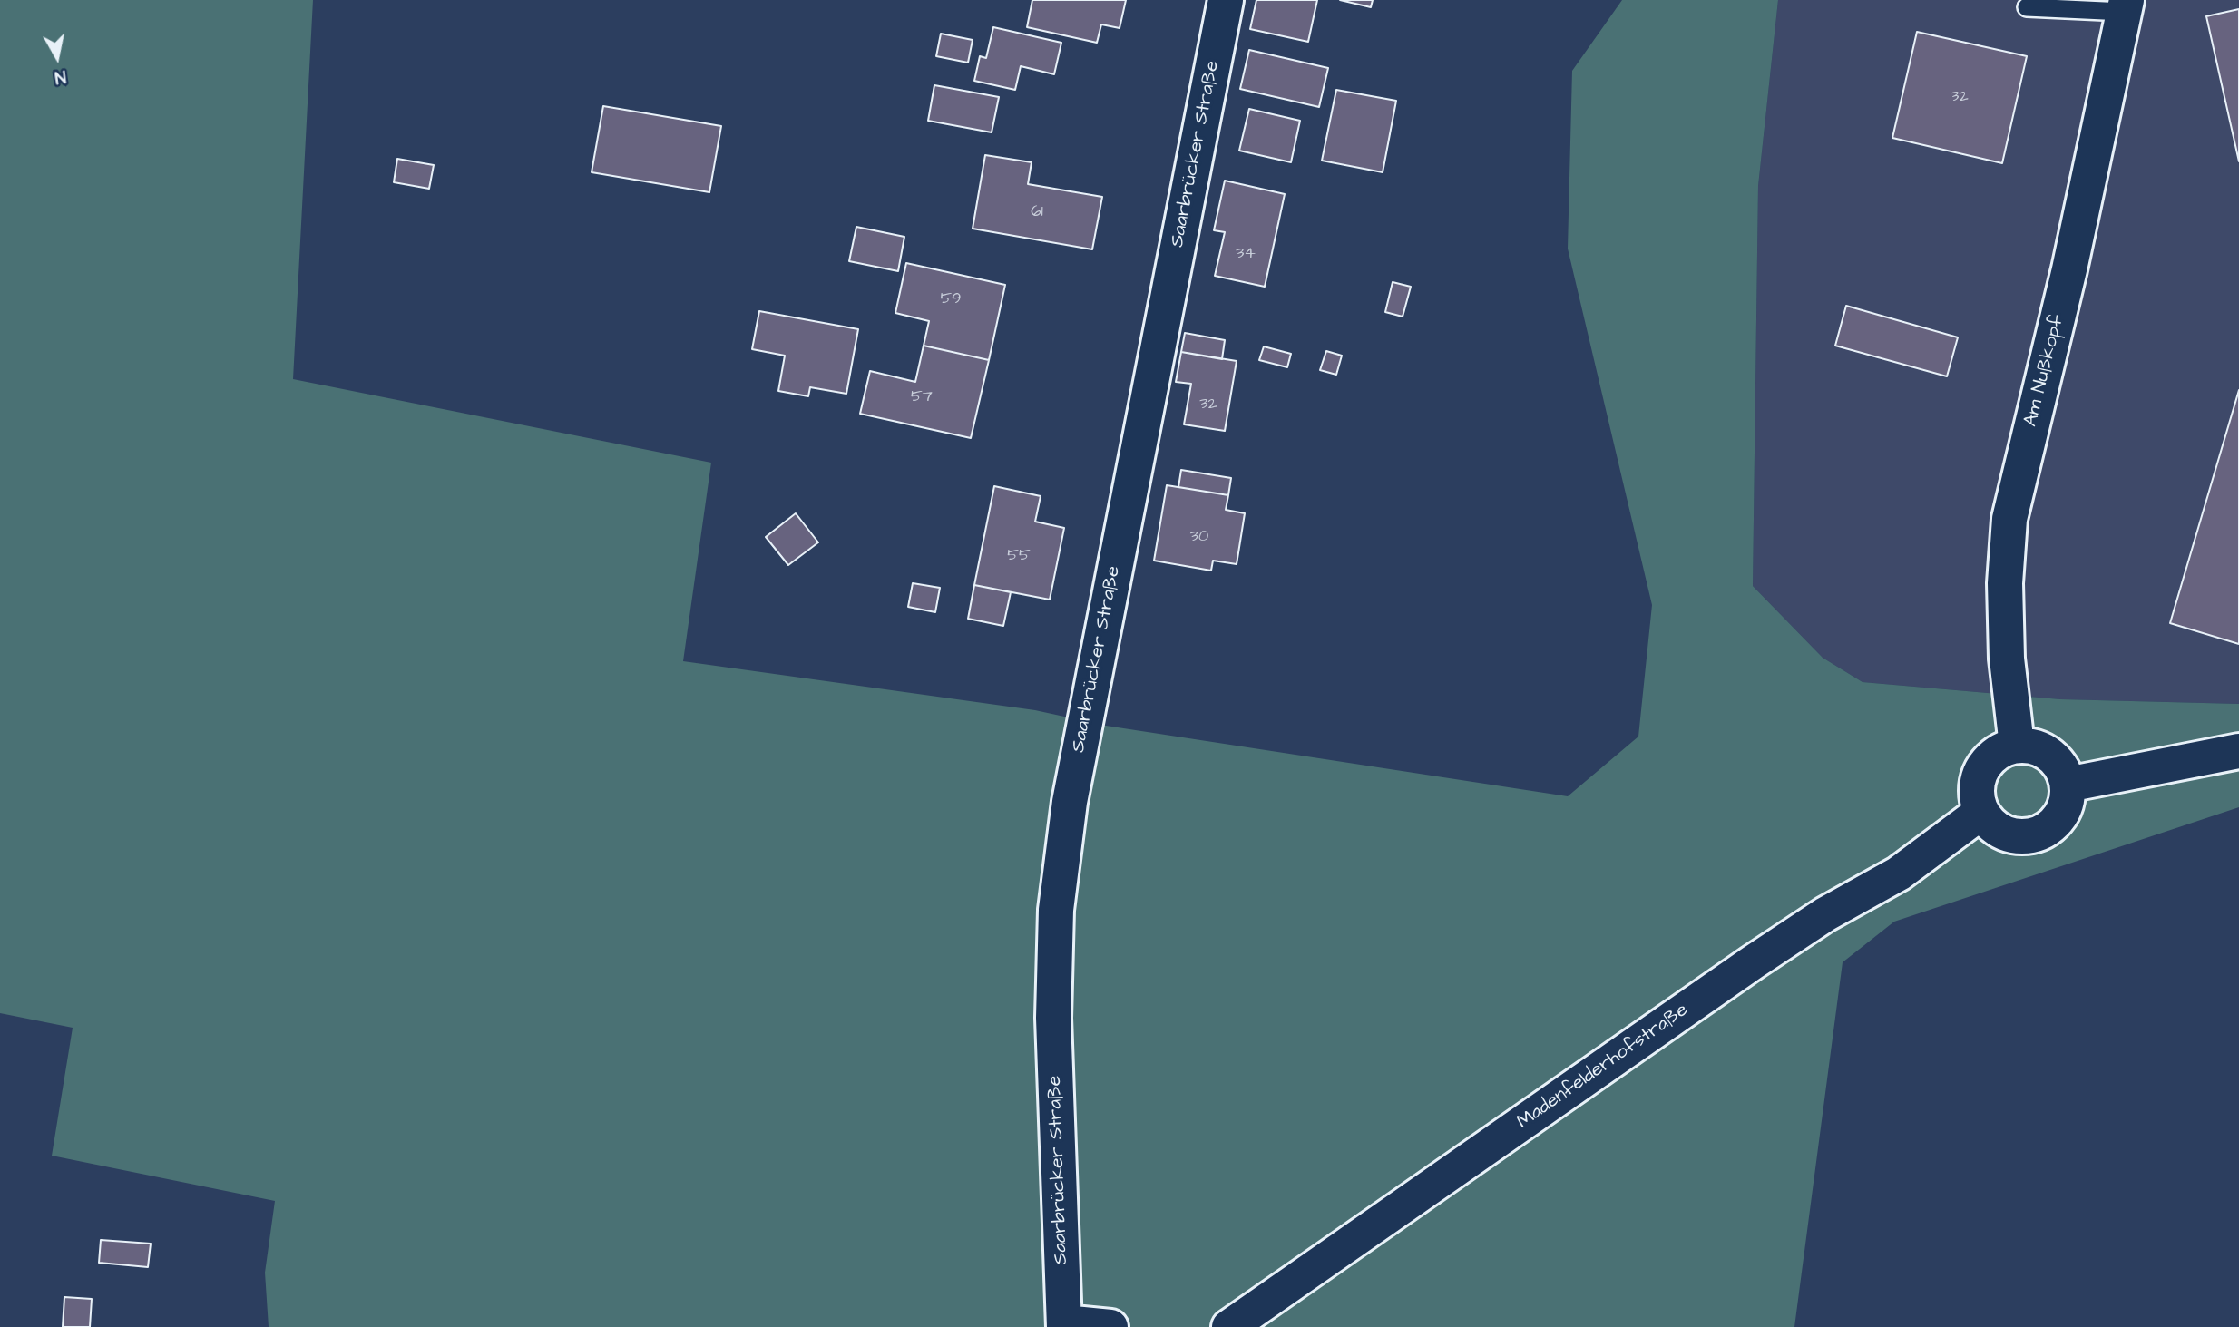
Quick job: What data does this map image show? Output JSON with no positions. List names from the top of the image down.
{
  "streets": {
    "street": ["Saarbrücker Straße", "Am Nußkopf", "Madenfelderhofstraße"]
  },
  "crossings": [
    ["Am Nußkopf", "Madenfelderhofstraße"]
  ],
  "house_numbers": [
    "32",
    "61",
    "34",
    "59",
    "57",
    "32",
    "30",
    "55"
  ],
  "north": "bottom"
}
